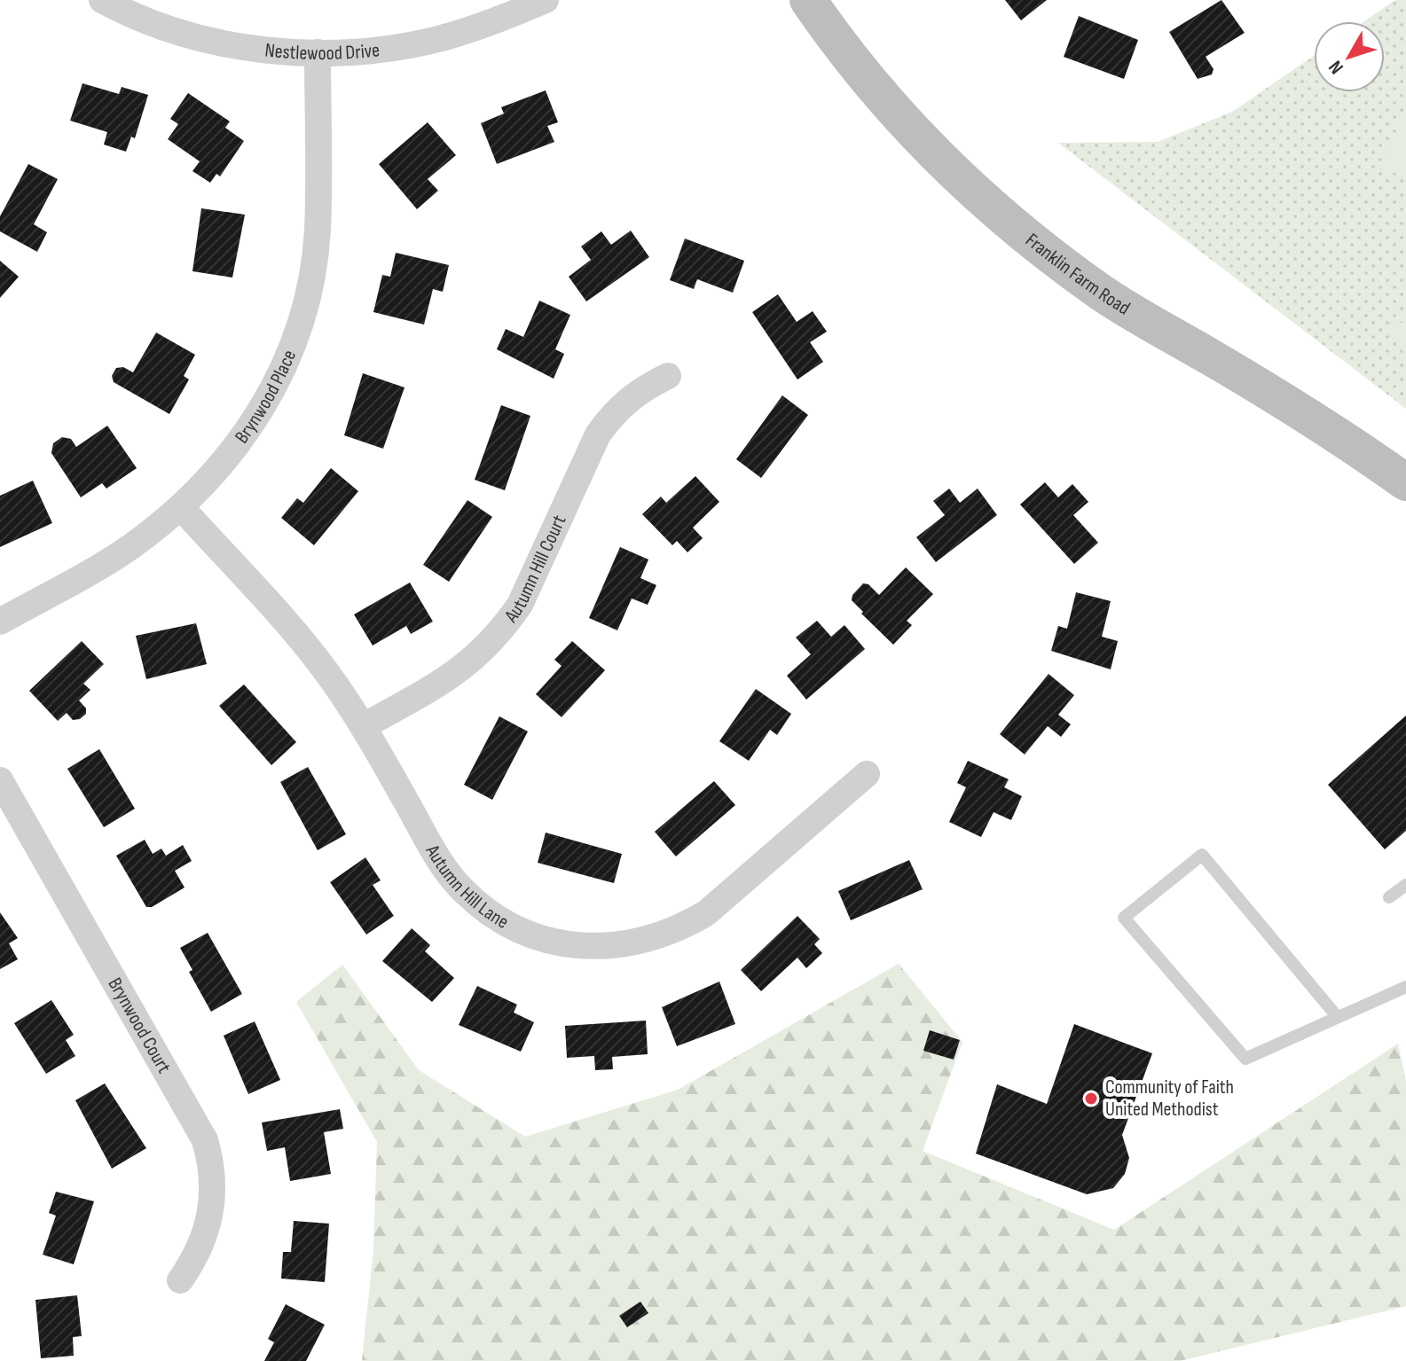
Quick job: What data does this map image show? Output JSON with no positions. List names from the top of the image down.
{
  "streets": {
    "street": [
      "Nestlewood Drive",
      "Franklin Farm Road",
      "Brynwood Place",
      "Autumn Hill Court",
      "Autumn Hill Lane",
      "Brynwood Court"
    ]
  },
  "crossings": [
    ["Nestlewood Drive", "Brynwood Place"],
    ["Brynwood Place", "Autumn Hill Lane"],
    ["Autumn Hill Court", "Autumn Hill Lane"]
  ],
  "places": ["Community of Faith United Methodist"],
  "north": "bottom left"
}
